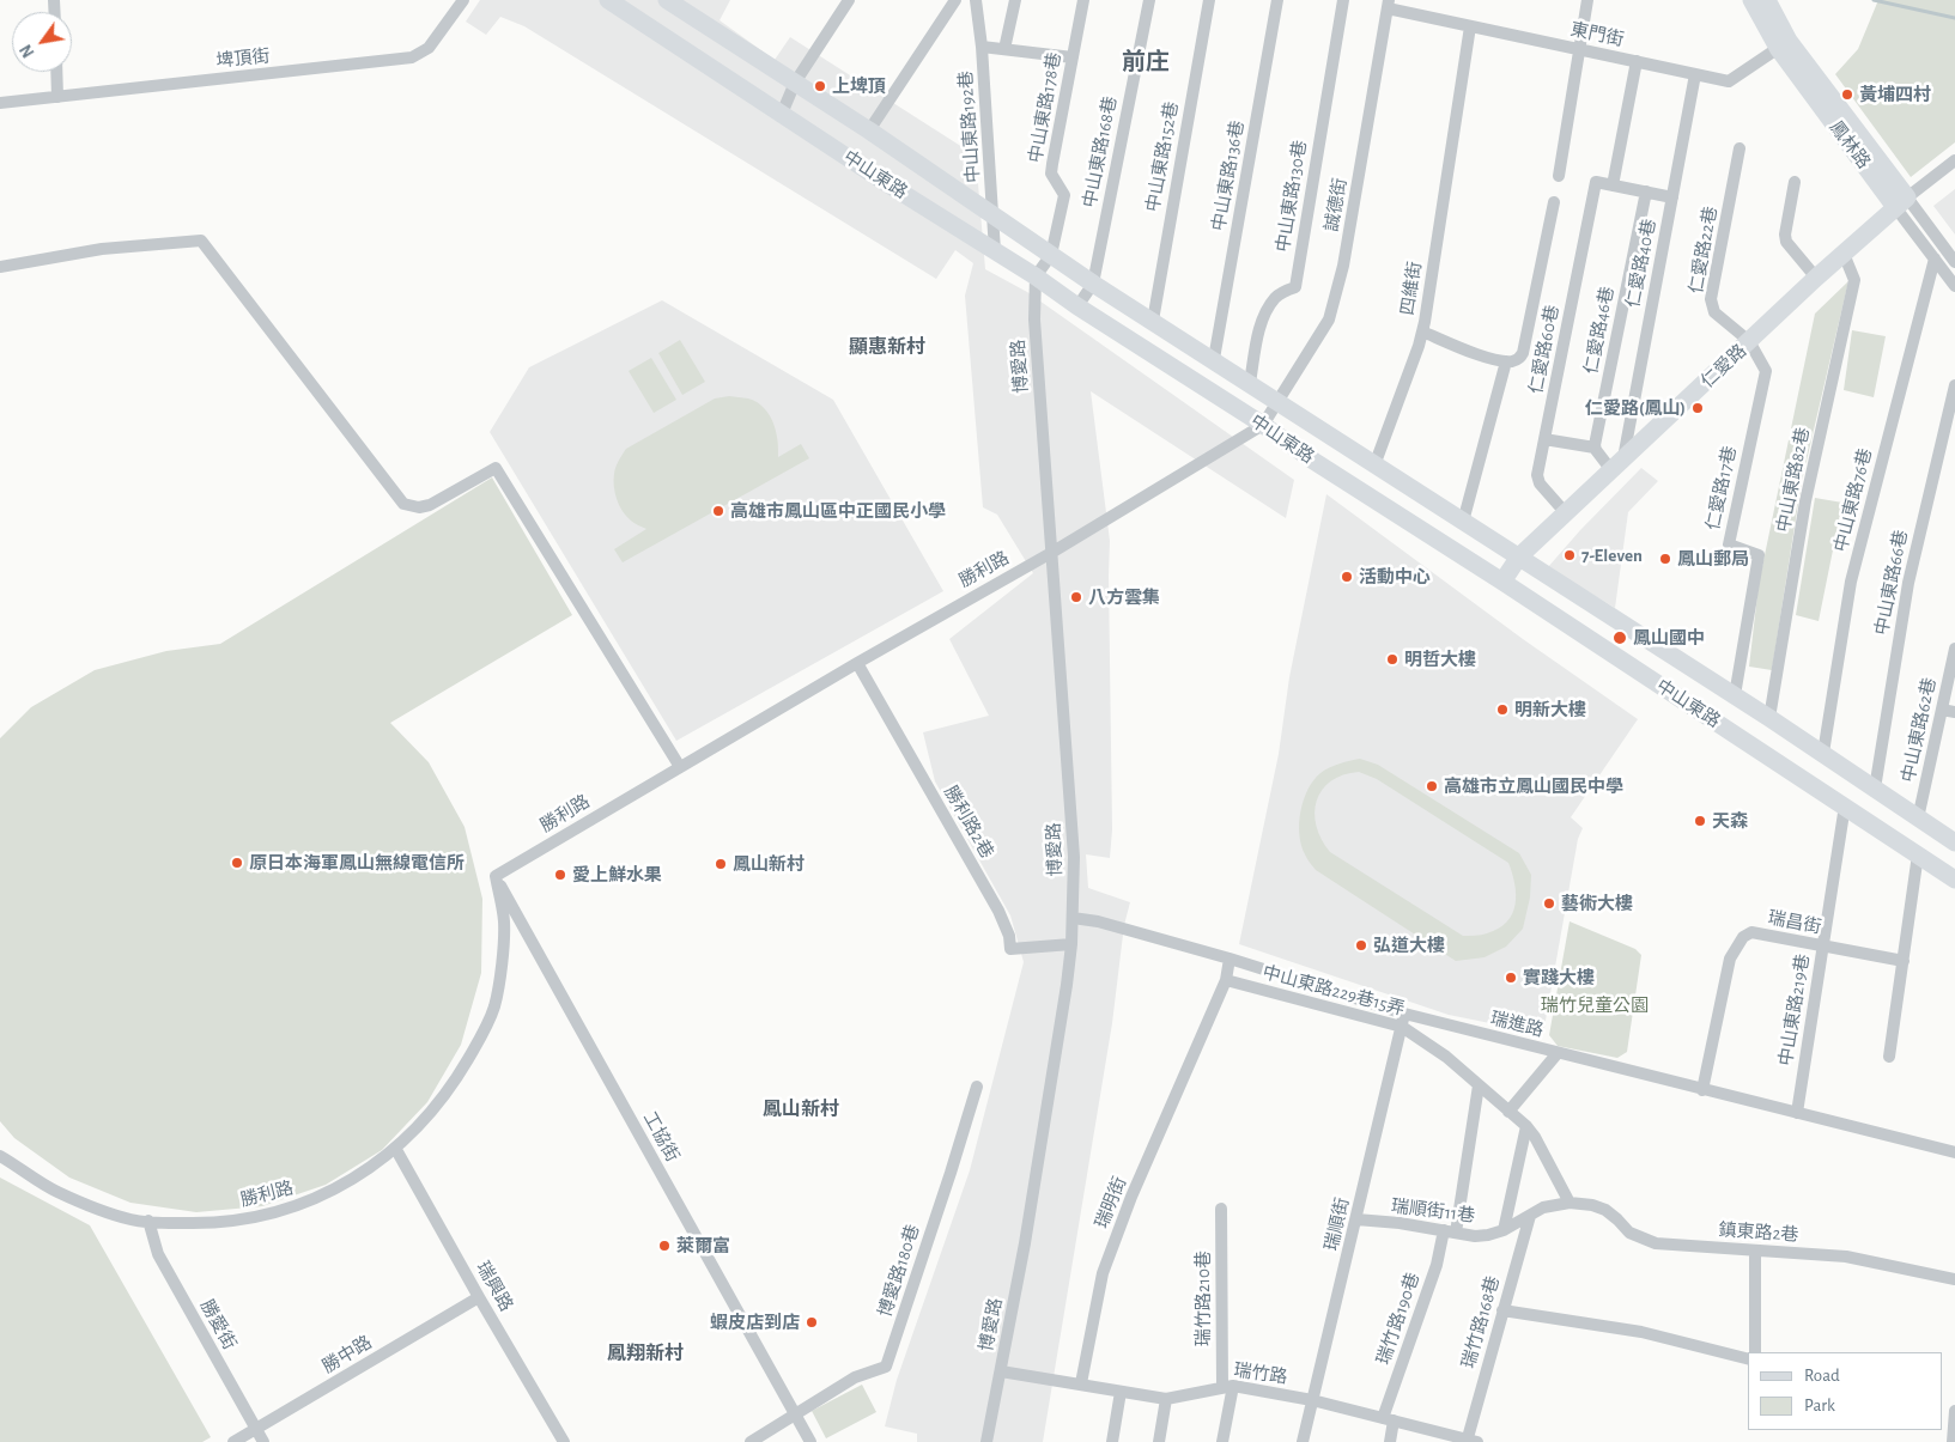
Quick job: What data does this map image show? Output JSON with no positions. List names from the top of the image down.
{
  "streets": {
    "main road": ["鳳林路", "中山東路", "仁愛路"],
    "street": [
      "東門街",
      "埤頂街",
      "中山東路178巷",
      "中山東路192巷",
      "中山東路168巷",
      "中山東路152巷",
      "中山東路136巷",
      "中山東路130巷",
      "誠德街",
      "仁愛路22巷",
      "仁愛路40巷",
      "四維街",
      "仁愛路46巷",
      "仁愛路60巷",
      "博愛路",
      "中山東路82巷",
      "仁愛路17巷",
      "中山東路76巷",
      "勝利路",
      "中山東路66巷",
      "中山東路62巷",
      "勝利路2巷",
      "瑞昌街",
      "中山東路229巷15弄",
      "中山東路219巷",
      "瑞進路",
      "工協街",
      "瑞明街",
      "瑞順街11巷",
      "瑞順街",
      "鎮東路2巷",
      "博愛路180巷",
      "瑞興路",
      "瑞竹路210巷",
      "瑞竹路190巷",
      "瑞竹路168巷",
      "勝愛街",
      "勝中路",
      "瑞竹路"
    ]
  },
  "crossings": [
    ["東門街", "鳳林路"],
    ["東門街", "誠德街"],
    ["東門街", "仁愛路40巷"],
    ["東門街", "四維街"],
    ["中山東路178巷", "中山東路"],
    ["中山東路192巷", "中山東路"],
    ["鳳林路", "仁愛路"],
    ["鳳林路", "中山東路76巷"],
    ["中山東路168巷", "中山東路"],
    ["中山東路152巷", "中山東路"],
    ["中山東路", "中山東路136巷"],
    ["中山東路", "中山東路130巷"],
    ["中山東路", "誠德街"],
    ["中山東路", "博愛路"],
    ["中山東路", "仁愛路"],
    ["中山東路", "中山東路82巷"],
    ["中山東路", "仁愛路17巷"],
    ["中山東路", "中山東路76巷"],
    ["中山東路", "勝利路"],
    ["中山東路", "中山東路66巷"],
    ["中山東路", "中山東路62巷"],
    ["中山東路", "中山東路219巷"],
    ["誠德街", "勝利路"],
    ["仁愛路22巷", "仁愛路"],
    ["仁愛路22巷", "仁愛路17巷"],
    ["仁愛路40巷", "仁愛路"],
    ["仁愛路60巷", "仁愛路"],
    ["博愛路", "勝利路"],
    ["博愛路", "勝利路2巷"],
    ["博愛路", "瑞進路"],
    ["博愛路", "瑞竹路"],
    ["仁愛路", "中山東路82巷"],
    ["仁愛路", "仁愛路17巷"],
    ["勝利路", "勝利路2巷"],
    ["勝利路", "工協街"],
    ["勝利路", "瑞興路"],
    ["勝利路", "勝愛街"],
    ["瑞昌街", "中山東路219巷"],
    ["瑞昌街", "瑞進路"],
    ["中山東路229巷15弄", "瑞進路"],
    ["中山東路229巷15弄", "瑞明街"],
    ["中山東路229巷15弄", "瑞順街11巷"],
    ["中山東路229巷15弄", "瑞順街"],
    ["中山東路229巷15弄", "鎮東路2巷"],
    ["中山東路229巷15弄", "瑞竹路190巷"],
    ["中山東路219巷", "瑞進路"],
    ["瑞進路", "瑞明街"],
    ["瑞進路", "瑞順街"],
    ["工協街", "博愛路180巷"],
    ["瑞明街", "瑞竹路"],
    ["瑞順街11巷", "瑞順街"],
    ["瑞順街11巷", "鎮東路2巷"],
    ["瑞順街11巷", "瑞竹路190巷"],
    ["瑞順街11巷", "瑞竹路168巷"],
    ["瑞順街", "瑞竹路"],
    ["瑞興路", "勝中路"],
    ["瑞竹路210巷", "瑞竹路"],
    ["瑞竹路190巷", "瑞竹路"],
    ["瑞竹路168巷", "瑞竹路"],
    ["勝愛街", "勝中路"]
  ],
  "districts": [
    "前庄",
    "顯惠新村",
    "鳳山新村",
    "鳳翔新村"
  ],
  "parks": ["瑞竹兒童公園"],
  "places": [
    "上埤頂",
    "黃埔四村",
    "仁愛路(鳳山)",
    "高雄市鳳山區中正國民小學",
    "7-Eleven",
    "鳳山郵局",
    "活動中心",
    "八方雲集",
    "鳳山國中",
    "明哲大樓",
    "明新大樓",
    "高雄市立鳳山國民中學",
    "天森",
    "原日本海軍鳳山無線電信所",
    "鳳山新村",
    "愛上鮮水果",
    "藝術大樓",
    "弘道大樓",
    "實踐大樓",
    "萊爾富",
    "蝦皮店到店"
  ],
  "legend": ["Road", "Park"],
  "north": "bottom left"
}
